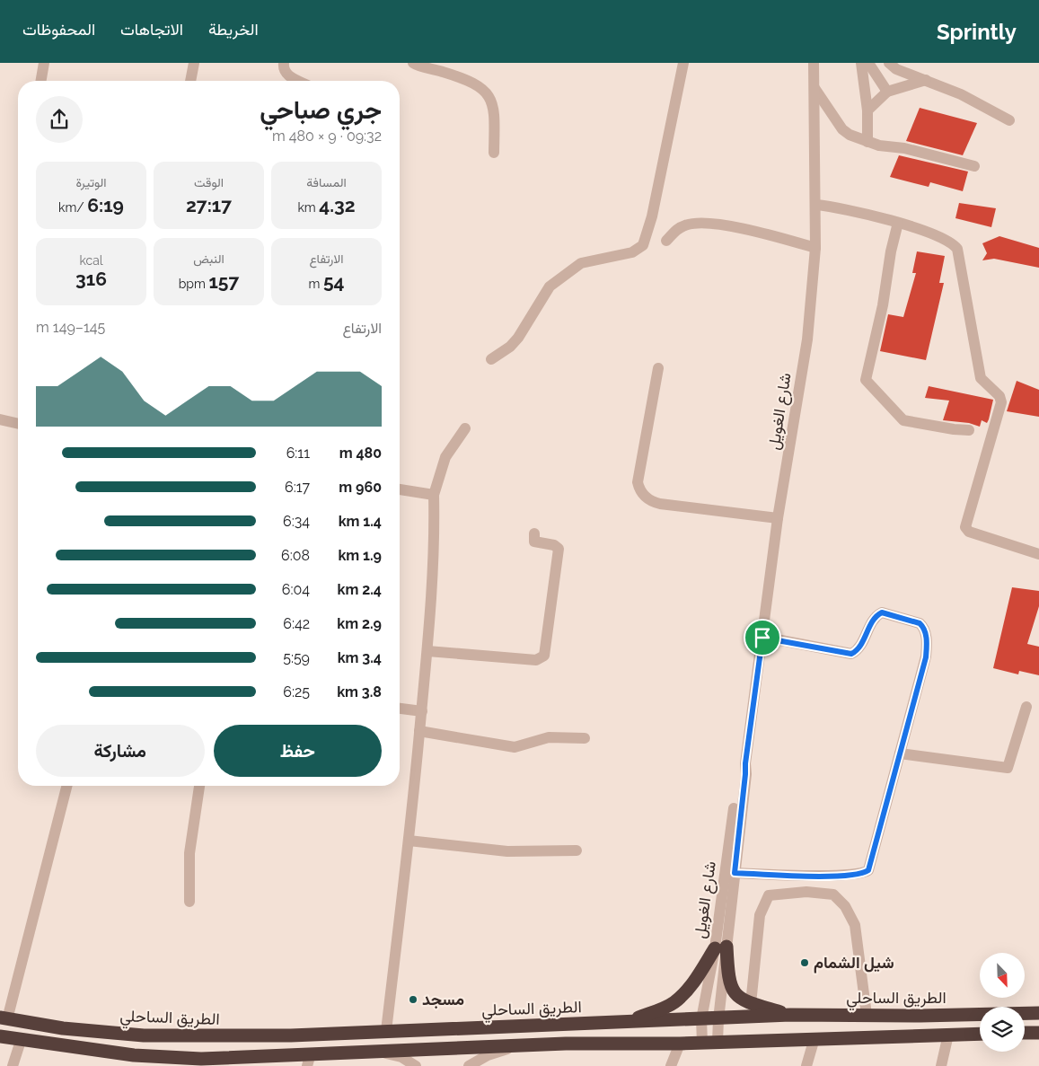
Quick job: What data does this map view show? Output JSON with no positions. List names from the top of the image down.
{
  "streets": {
    "highway": ["الطريق الساحلي"],
    "street": ["شارع الغويل"]
  },
  "crossings": [
    ["شارع الغويل", "الطريق الساحلي"]
  ],
  "places": ["شيل الشمام", "مسجد"],
  "north": "bottom right",
  "page": {
    "header": "Sprintly",
    "nav": ["الخريطة", "الاتجاهات", "المحفوظات"],
    "heading": ["جري صباحي", "09:32 · 9 × 480 m"],
    "stats": [
      ["المسافة", "4.32 km"],
      ["الوقت", "27:17"],
      ["الوتيرة", "6:19 /km"],
      ["الارتفاع", "54 m"],
      ["النبض", "157 bpm"],
      ["kcal", "316"]
    ],
    "chart": ["الارتفاع", "145–149 m"],
    "list": [
      {
        "name": "480 m",
        "note": "6:11"
      },
      {
        "name": "960 m",
        "note": "6:17"
      },
      {
        "name": "1.4 km",
        "note": "6:34"
      },
      {
        "name": "1.9 km",
        "note": "6:08"
      },
      {
        "name": "2.4 km",
        "note": "6:04"
      },
      {
        "name": "2.9 km",
        "note": "6:42"
      },
      {
        "name": "3.4 km",
        "note": "5:59"
      },
      {
        "name": "3.8 km",
        "note": "6:25"
      }
    ],
    "buttons": ["حفظ", "مشاركة"]
  }
}
